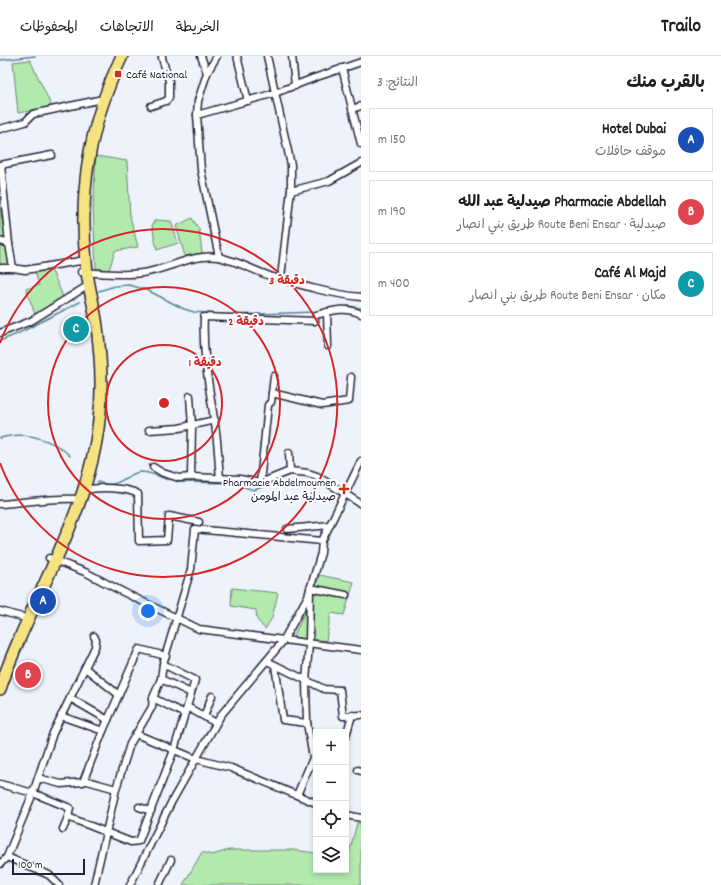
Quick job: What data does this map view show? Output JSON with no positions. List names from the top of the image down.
{
  "places": {
    "transit": ["Café National"],
    "health": ["Pharmacie Abdelmoumen صيدلية عبد المومن"]
  },
  "scale_bar": "100 m",
  "page": {
    "header": "Trailo",
    "nav": ["الخريطة", "الاتجاهات", "المحفوظات"],
    "heading": ["بالقرب منك", "النتائج: 3"],
    "list": [
      {
        "mark": "A",
        "name": "Hotel Dubai",
        "note": "موقف حافلات",
        "value": "150 m"
      },
      {
        "mark": "B",
        "name": "Pharmacie Abdellah صيدلية عبد الله",
        "note": "صيدلية · Route Beni Ensar طريق بني انصار",
        "value": "190 m"
      },
      {
        "mark": "C",
        "name": "Café Al Majd",
        "note": "مكان · Route Beni Ensar طريق بني انصار",
        "value": "400 m"
      }
    ],
    "pins": ["C", "A", "B"],
    "map_buttons": ["+", "−"],
    "scale": "100 m"
  },
  "rings": ["3 دقيقة", "2 دقيقة", "1 دقيقة"]
}
